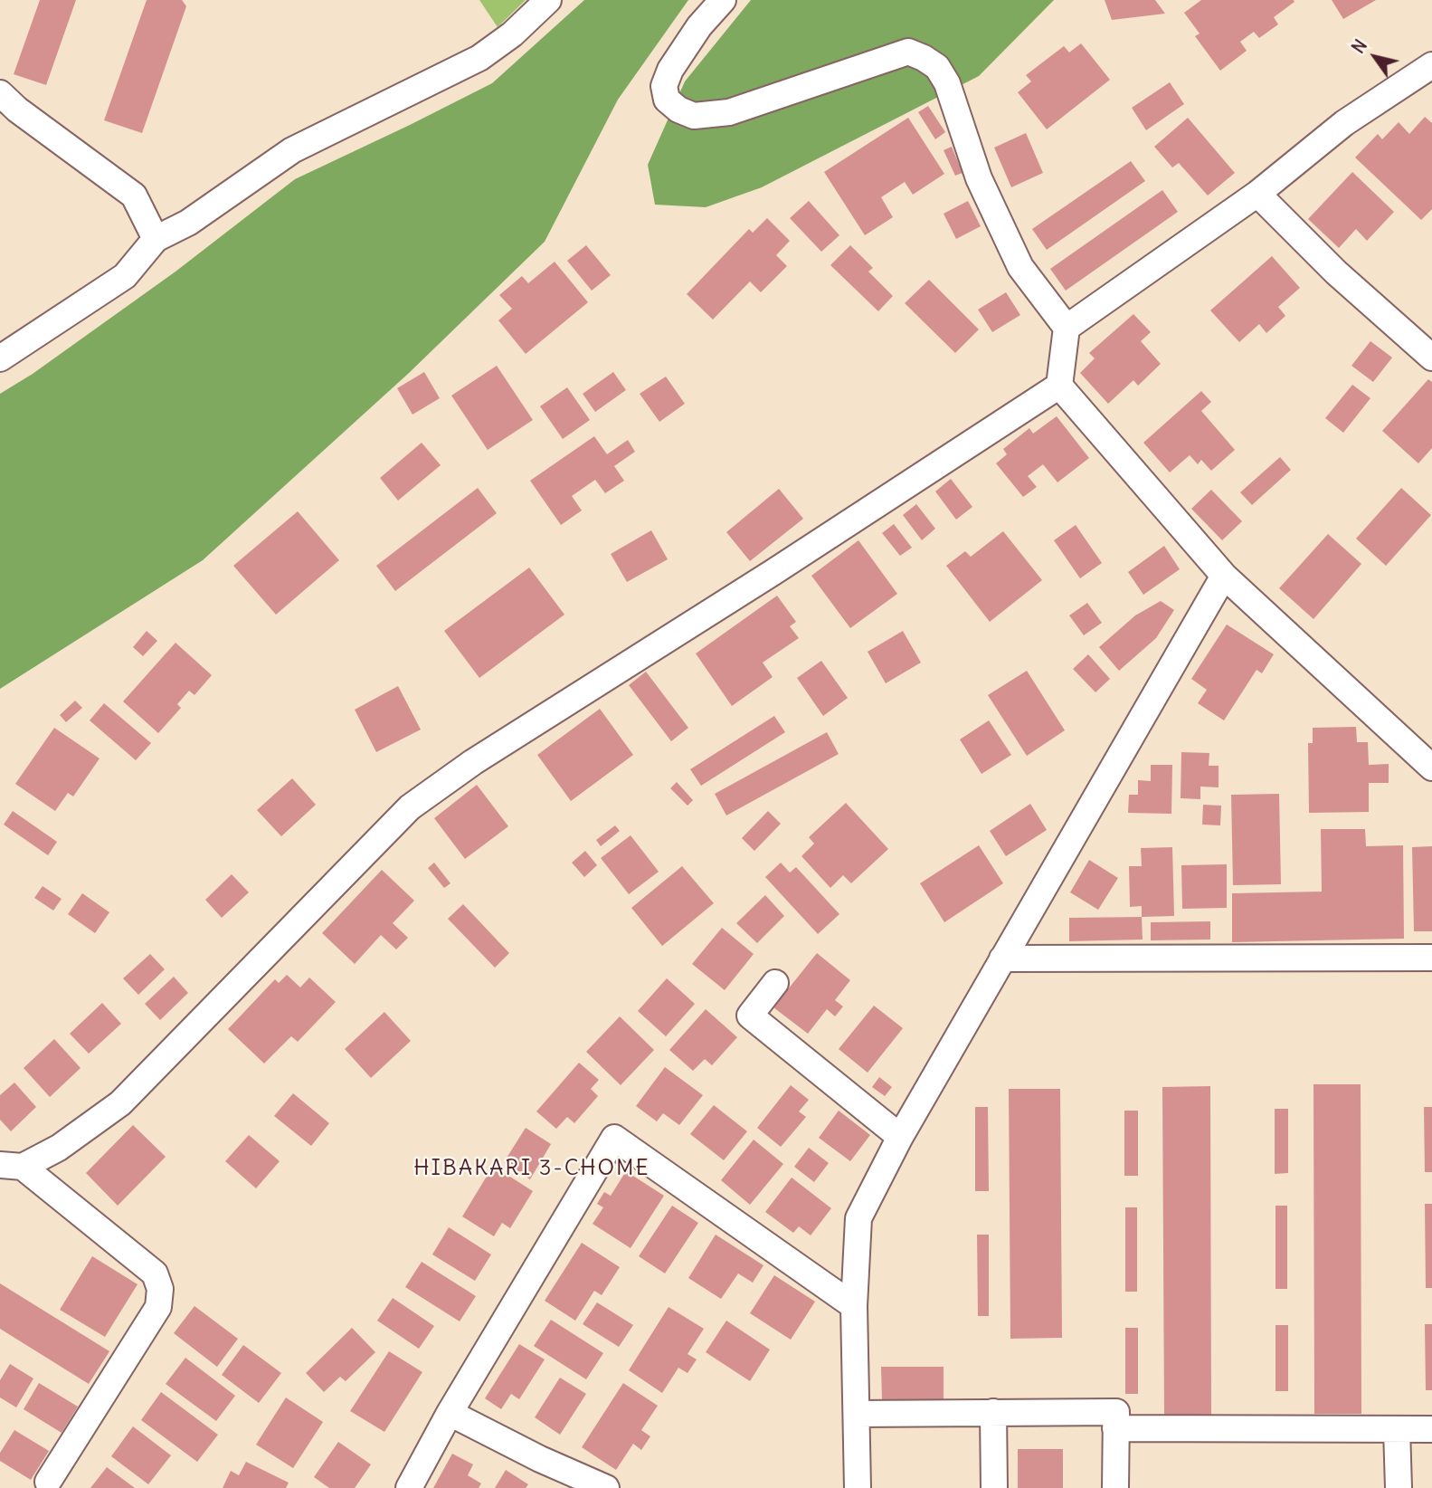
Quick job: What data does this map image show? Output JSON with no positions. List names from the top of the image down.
{
  "districts": ["HIBAKARI 3-CHOME"],
  "north": "top left"
}
